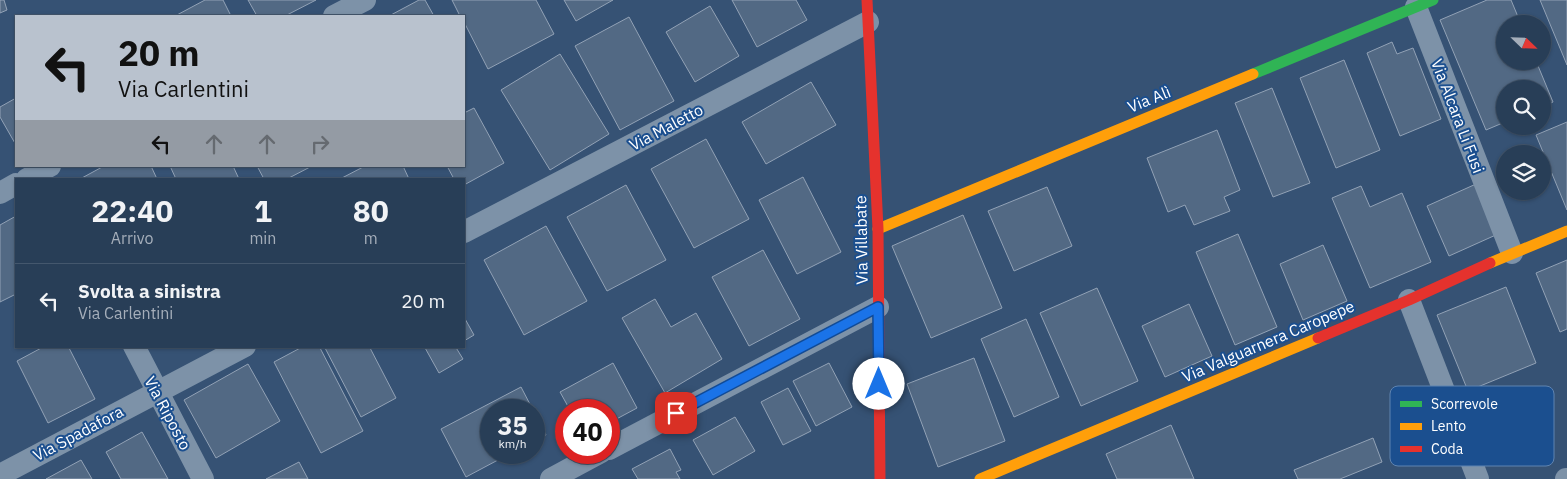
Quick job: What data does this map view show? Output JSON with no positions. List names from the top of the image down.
{
  "streets": {
    "street": [
      "Via Alì",
      "Via Alcara Li Fusi",
      "Via Maletto",
      "Via Villabate",
      "Via Valguarnera Caropepe",
      "Via Riposto",
      "Via Spadafora"
    ]
  },
  "crossings": [
    ["Via Alì", "Via Alcara Li Fusi"],
    ["Via Alì", "Via Villabate"],
    ["Via Alcara Li Fusi", "Via Valguarnera Caropepe"],
    ["Via Maletto", "Via Villabate"],
    ["Via Riposto", "Via Spadafora"]
  ],
  "legend": ["Scorrevole", "Lento", "Coda"],
  "north": "bottom right",
  "page": {
    "turn": ["20 m", "Via Carlentini"],
    "eta": [
      "22:40",
      "Arrivo",
      "1",
      "min",
      "80",
      "m"
    ],
    "list": [
      {
        "name": "Svolta a sinistra",
        "note": "Via Carlentini",
        "value": "20 m"
      }
    ],
    "speed": "35 km/h",
    "limit": "40"
  }
}
